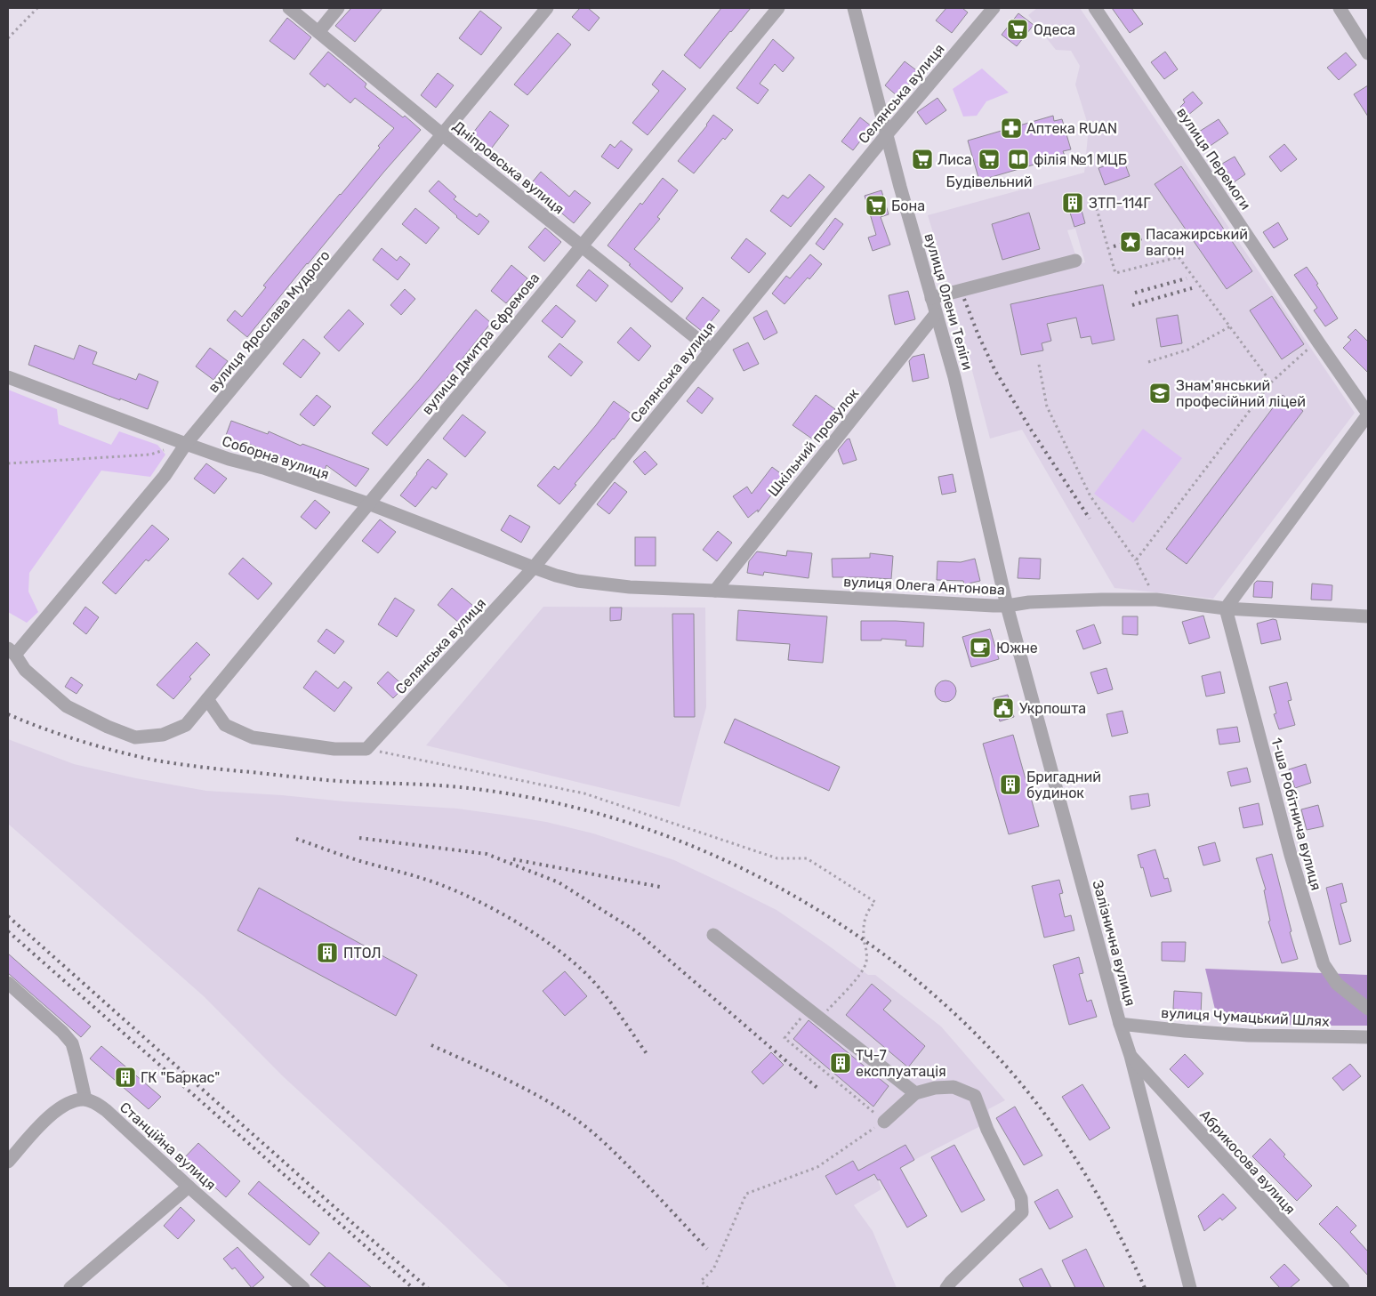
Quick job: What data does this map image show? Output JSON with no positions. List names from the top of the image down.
{
  "streets": {
    "street": [
      "Селянська вулиця",
      "вулиця Перемоги",
      "Дніпровська вулиця",
      "вулиця Олени Теліги",
      "вулиця Ярослава Мудрого",
      "вулиця Дмитра Єфремова",
      "Шкільний провулок",
      "Соборна вулиця",
      "вулиця Олега Антонова",
      "1-ша Робітнича вулиця",
      "Залізнична вулиця",
      "вулиця Чумацький Шлях",
      "Станційна вулиця",
      "Абрикосова вулиця"
    ]
  },
  "crossings": [
    ["Селянська вулиця", "Дніпровська вулиця"],
    ["Селянська вулиця", "вулиця Олени Теліги"],
    ["Селянська вулиця", "Соборна вулиця"],
    ["Селянська вулиця", "вулиця Олега Антонова"],
    ["Дніпровська вулиця", "вулиця Ярослава Мудрого"],
    ["Дніпровська вулиця", "вулиця Дмитра Єфремова"],
    ["вулиця Олени Теліги", "Шкільний провулок"],
    ["вулиця Олени Теліги", "вулиця Олега Антонова"],
    ["вулиця Олени Теліги", "Залізнична вулиця"],
    ["вулиця Ярослава Мудрого", "вулиця Дмитра Єфремова"],
    ["вулиця Ярослава Мудрого", "Соборна вулиця"],
    ["вулиця Дмитра Єфремова", "Соборна вулиця"],
    ["Шкільний провулок", "вулиця Олега Антонова"],
    ["Соборна вулиця", "вулиця Олега Антонова"],
    ["вулиця Олега Антонова", "1-ша Робітнича вулиця"],
    ["вулиця Олега Антонова", "Залізнична вулиця"],
    ["Залізнична вулиця", "вулиця Чумацький Шлях"],
    ["Залізнична вулиця", "Абрикосова вулиця"]
  ],
  "places": {
    "supermarket": [
      "Одеса",
      "Лиса",
      "Будівельний",
      "Бона"
    ],
    "pharmacy": ["Аптека RUAN"],
    "library": ["філія №1 МЦБ"],
    "building": [
      "ЗТП-114Г",
      "Бригадний будинок",
      "ПТОЛ",
      "ТЧ-7 експлуатація",
      "ГК \"Баркас\""
    ],
    "place": ["Пасажирський вагон"],
    "school or university": ["Знам'янський професійний ліцей"],
    "cafe": ["Южне"],
    "public building": ["Укрпошта"]
  }
}
